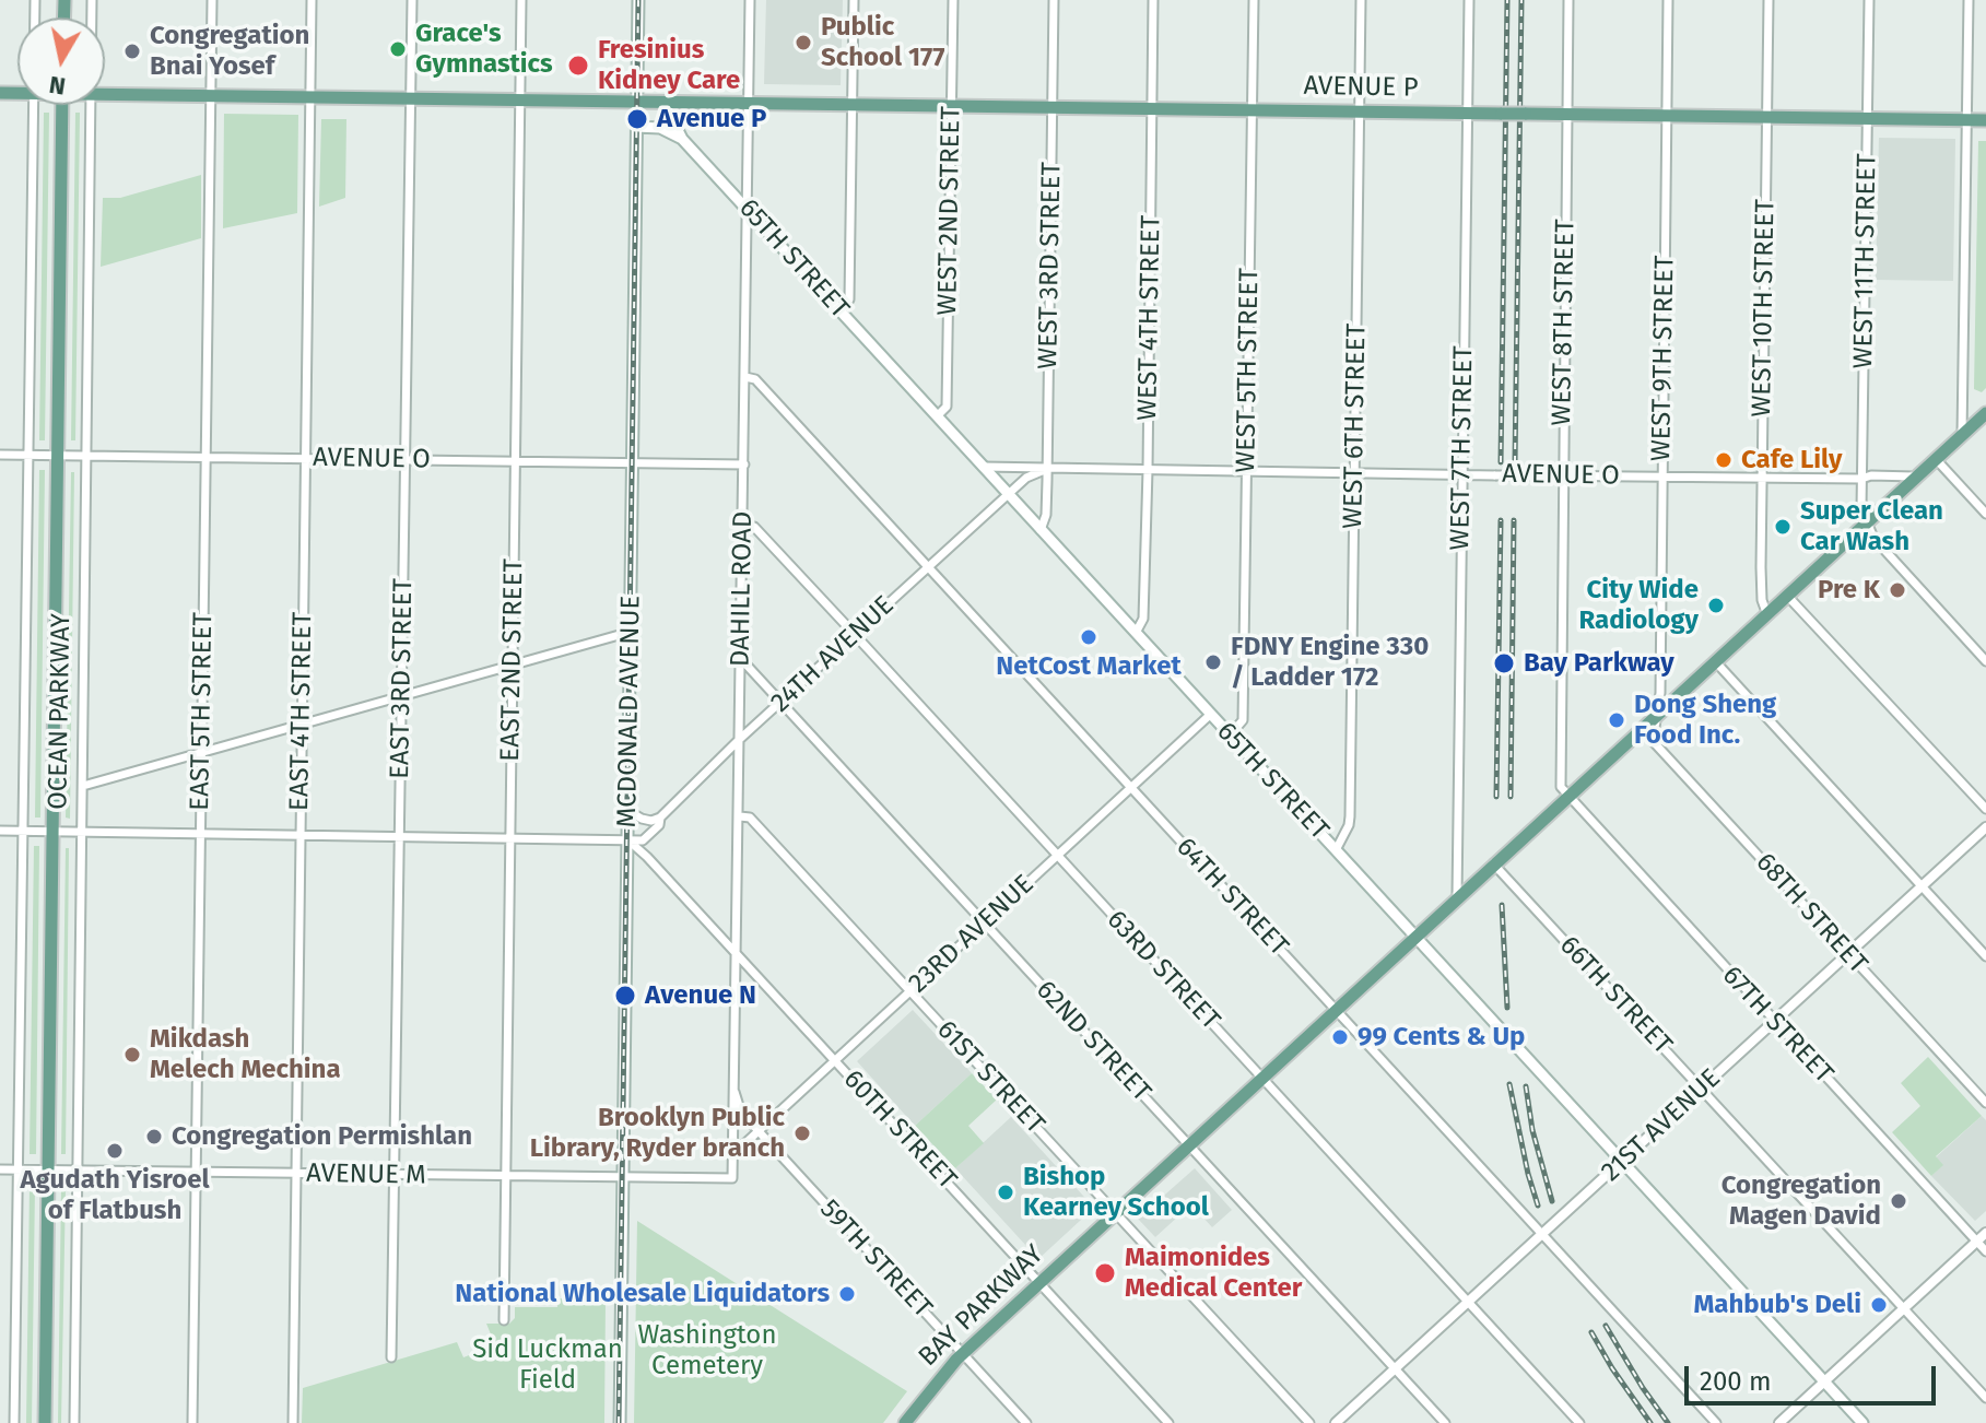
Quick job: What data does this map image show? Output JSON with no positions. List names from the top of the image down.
{
  "streets": {
    "main road": [
      "AVENUE P",
      "65TH STREET",
      "OCEAN PARKWAY",
      "MCDONALD AVENUE",
      "BAY PARKWAY"
    ],
    "street": [
      "WEST 2ND STREET",
      "WEST 11TH STREET",
      "WEST 3RD STREET",
      "WEST 10TH STREET",
      "WEST 4TH STREET",
      "WEST 8TH STREET",
      "WEST 9TH STREET",
      "WEST 5TH STREET",
      "WEST 6TH STREET",
      "WEST 7TH STREET",
      "AVENUE O",
      "DAHILL ROAD",
      "24TH AVENUE",
      "EAST 2ND STREET",
      "EAST 3RD STREET",
      "EAST 5TH STREET",
      "EAST 4TH STREET",
      "64TH STREET",
      "68TH STREET",
      "23RD AVENUE",
      "63RD STREET",
      "66TH STREET",
      "67TH STREET",
      "62ND STREET",
      "61ST STREET",
      "21ST AVENUE",
      "60TH STREET",
      "AVENUE M",
      "59TH STREET"
    ]
  },
  "crossings": [
    ["AVENUE P", "WEST 2ND STREET"],
    ["AVENUE P", "65TH STREET"],
    ["AVENUE P", "WEST 11TH STREET"],
    ["AVENUE P", "WEST 3RD STREET"],
    ["AVENUE P", "WEST 10TH STREET"],
    ["AVENUE P", "WEST 4TH STREET"],
    ["AVENUE P", "WEST 8TH STREET"],
    ["AVENUE P", "WEST 9TH STREET"],
    ["AVENUE P", "WEST 5TH STREET"],
    ["AVENUE P", "WEST 6TH STREET"],
    ["AVENUE P", "WEST 7TH STREET"],
    ["AVENUE P", "DAHILL ROAD"],
    ["AVENUE P", "EAST 2ND STREET"],
    ["AVENUE P", "EAST 3RD STREET"],
    ["AVENUE P", "EAST 5TH STREET"],
    ["AVENUE P", "EAST 4TH STREET"],
    ["AVENUE P", "MCDONALD AVENUE"],
    ["WEST 2ND STREET", "65TH STREET"],
    ["65TH STREET", "WEST 3RD STREET"],
    ["65TH STREET", "WEST 4TH STREET"],
    ["65TH STREET", "WEST 5TH STREET"],
    ["65TH STREET", "WEST 6TH STREET"],
    ["65TH STREET", "AVENUE O"],
    ["65TH STREET", "DAHILL ROAD"],
    ["65TH STREET", "24TH AVENUE"],
    ["65TH STREET", "23RD AVENUE"],
    ["65TH STREET", "21ST AVENUE"],
    ["65TH STREET", "BAY PARKWAY"],
    ["WEST 11TH STREET", "AVENUE O"],
    ["WEST 11TH STREET", "BAY PARKWAY"],
    ["WEST 3RD STREET", "AVENUE O"],
    ["WEST 10TH STREET", "AVENUE O"],
    ["WEST 10TH STREET", "BAY PARKWAY"],
    ["WEST 4TH STREET", "AVENUE O"],
    ["WEST 8TH STREET", "AVENUE O"],
    ["WEST 8TH STREET", "67TH STREET"],
    ["WEST 8TH STREET", "BAY PARKWAY"],
    ["WEST 9TH STREET", "AVENUE O"],
    ["WEST 9TH STREET", "68TH STREET"],
    ["WEST 9TH STREET", "BAY PARKWAY"],
    ["WEST 5TH STREET", "AVENUE O"],
    ["WEST 6TH STREET", "AVENUE O"],
    ["WEST 7TH STREET", "AVENUE O"],
    ["WEST 7TH STREET", "BAY PARKWAY"],
    ["AVENUE O", "DAHILL ROAD"],
    ["AVENUE O", "EAST 2ND STREET"],
    ["AVENUE O", "EAST 3RD STREET"],
    ["AVENUE O", "OCEAN PARKWAY"],
    ["AVENUE O", "EAST 5TH STREET"],
    ["AVENUE O", "EAST 4TH STREET"],
    ["AVENUE O", "MCDONALD AVENUE"],
    ["AVENUE O", "BAY PARKWAY"],
    ["DAHILL ROAD", "24TH AVENUE"],
    ["DAHILL ROAD", "64TH STREET"],
    ["DAHILL ROAD", "23RD AVENUE"],
    ["DAHILL ROAD", "63RD STREET"],
    ["DAHILL ROAD", "62ND STREET"],
    ["DAHILL ROAD", "61ST STREET"],
    ["DAHILL ROAD", "60TH STREET"],
    ["DAHILL ROAD", "AVENUE M"],
    ["DAHILL ROAD", "59TH STREET"],
    ["24TH AVENUE", "MCDONALD AVENUE"],
    ["24TH AVENUE", "64TH STREET"],
    ["24TH AVENUE", "63RD STREET"],
    ["24TH AVENUE", "62ND STREET"],
    ["24TH AVENUE", "60TH STREET"],
    ["EAST 2ND STREET", "AVENUE M"],
    ["EAST 3RD STREET", "AVENUE M"],
    ["OCEAN PARKWAY", "AVENUE M"],
    ["EAST 5TH STREET", "AVENUE M"],
    ["EAST 4TH STREET", "AVENUE M"],
    ["MCDONALD AVENUE", "60TH STREET"],
    ["MCDONALD AVENUE", "AVENUE M"],
    ["64TH STREET", "23RD AVENUE"],
    ["64TH STREET", "21ST AVENUE"],
    ["64TH STREET", "BAY PARKWAY"],
    ["68TH STREET", "21ST AVENUE"],
    ["68TH STREET", "BAY PARKWAY"],
    ["23RD AVENUE", "63RD STREET"],
    ["23RD AVENUE", "62ND STREET"],
    ["23RD AVENUE", "61ST STREET"],
    ["23RD AVENUE", "60TH STREET"],
    ["23RD AVENUE", "59TH STREET"],
    ["63RD STREET", "21ST AVENUE"],
    ["63RD STREET", "BAY PARKWAY"],
    ["66TH STREET", "21ST AVENUE"],
    ["66TH STREET", "BAY PARKWAY"],
    ["67TH STREET", "21ST AVENUE"],
    ["67TH STREET", "BAY PARKWAY"],
    ["62ND STREET", "21ST AVENUE"],
    ["62ND STREET", "BAY PARKWAY"],
    ["61ST STREET", "BAY PARKWAY"],
    ["60TH STREET", "BAY PARKWAY"],
    ["59TH STREET", "BAY PARKWAY"]
  ],
  "parks": ["Washington Cemetery", "Sid Luckman Field"],
  "places": [
    "Public School 177",
    "Grace's Gymnastics",
    "Congregation Bnai Yosef",
    "Fresinius Kidney Care",
    "Avenue P",
    "Cafe Lily",
    "Super Clean Car Wash",
    "Pre K",
    "City Wide Radiology",
    "NetCost Market",
    "FDNY Engine 330 / Ladder 172",
    "Bay Parkway",
    "Dong Sheng Food Inc.",
    "Avenue N",
    "99 Cents & Up",
    "Mikdash Melech Mechina",
    "Brooklyn Public Library, Ryder branch",
    "Congregation Permishlan",
    "Agudath Yisroel of Flatbush",
    "Bishop Kearney School",
    "Congregation Magen David",
    "Maimonides Medical Center",
    "National Wholesale Liquidators",
    "Mahbub's Deli"
  ],
  "scale_bar": "200 m",
  "north": "bottom"
}
